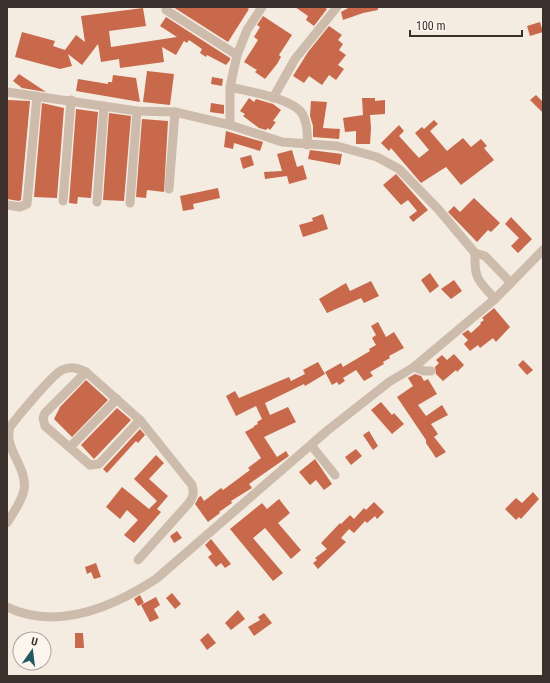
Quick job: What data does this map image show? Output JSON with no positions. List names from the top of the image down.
{
  "scale_bar": "100 m",
  "north": "top"
}
